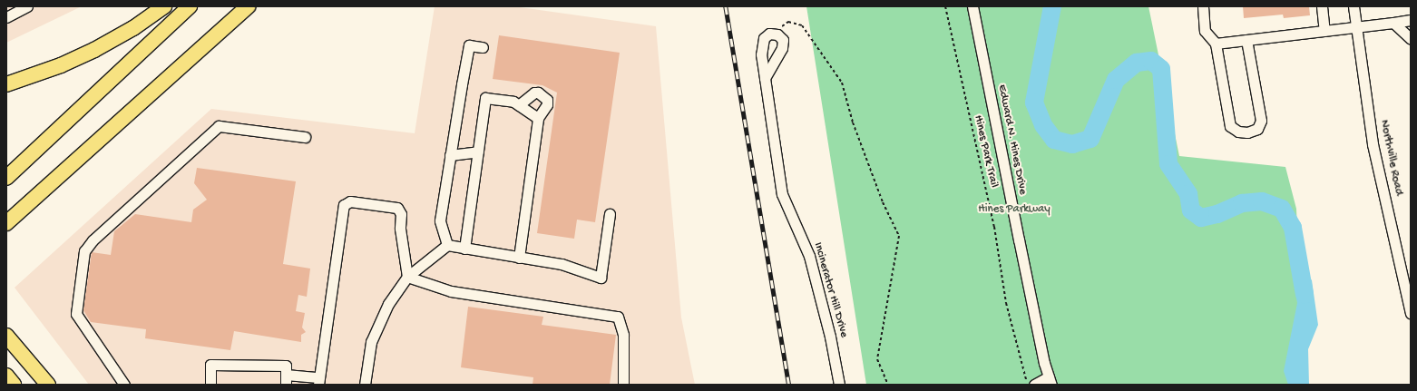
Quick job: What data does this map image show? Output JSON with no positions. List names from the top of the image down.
{
  "streets": {
    "street": ["Edward N. Hines Drive", "Northville Road", "Incinerator Hill Drive"],
    "path": ["Hines Park Trail"]
  },
  "parks": ["Hines Parkway"]
}
